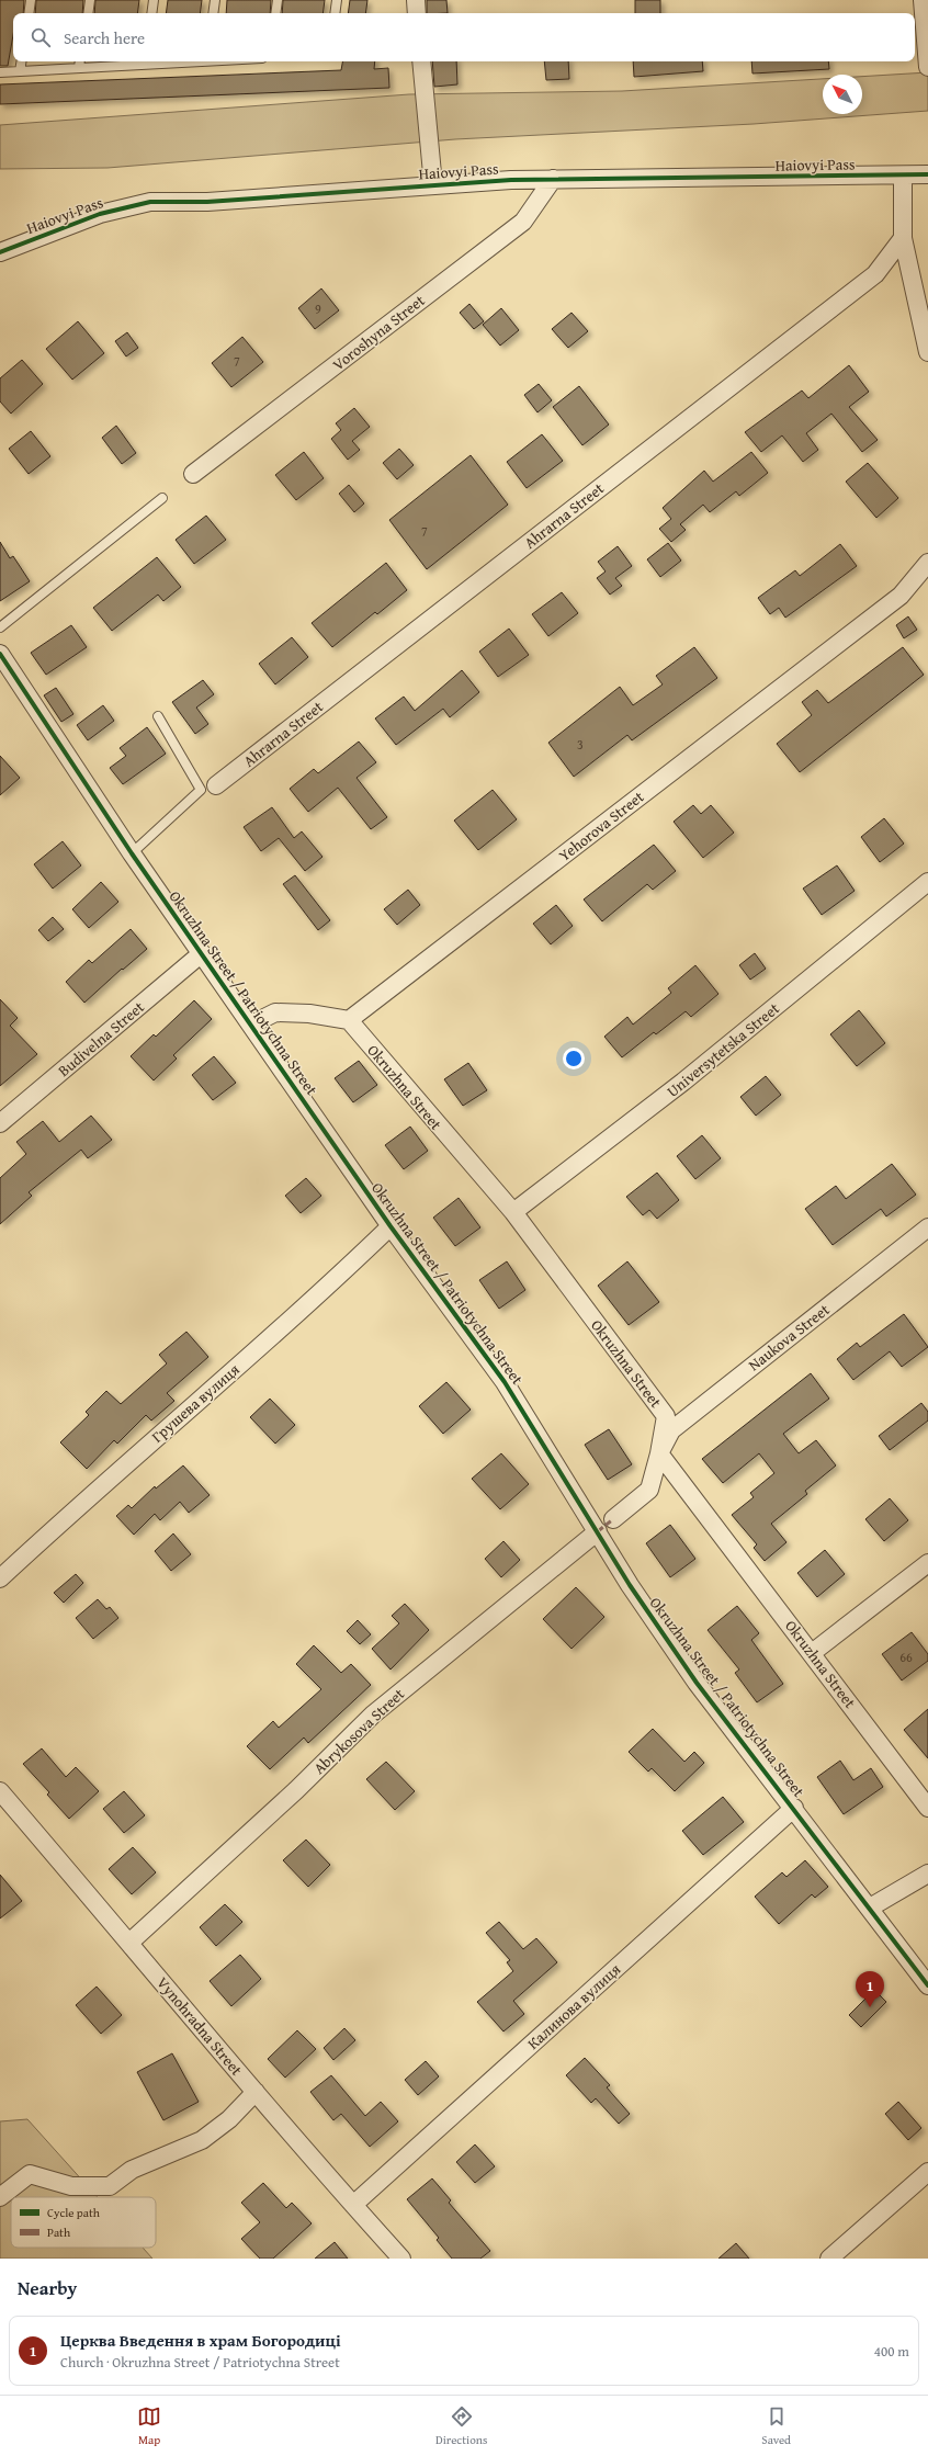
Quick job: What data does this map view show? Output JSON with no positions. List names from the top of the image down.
{
  "streets": {
    "street": [
      "Haiovyi Pass",
      "Voroshyna Street",
      "Ahrarna Street",
      "Yehorova Street",
      "Okruzhna Street / Patriotychna Street",
      "Budivelna Street",
      "Universytetska Street",
      "Okruzhna Street",
      "Naukova Street",
      "Грушева вулиця",
      "Abrykosova Street",
      "Калинова вулиця",
      "Vynohradna Street"
    ]
  },
  "crossings": [
    ["Haiovyi Pass", "Voroshyna Street"],
    ["Yehorova Street", "Okruzhna Street"],
    ["Okruzhna Street / Patriotychna Street", "Budivelna Street"],
    ["Okruzhna Street / Patriotychna Street", "Грушева вулиця"],
    ["Okruzhna Street / Patriotychna Street", "Abrykosova Street"],
    ["Okruzhna Street / Patriotychna Street", "Калинова вулиця"],
    ["Universytetska Street", "Okruzhna Street"],
    ["Okruzhna Street", "Naukova Street"],
    ["Abrykosova Street", "Vynohradna Street"],
    ["Калинова вулиця", "Vynohradna Street"]
  ],
  "house_numbers": [
    "9",
    "7",
    "7",
    "3",
    "66"
  ],
  "legend": ["Cycle path", "Path"],
  "north": "top left",
  "page": {
    "search": "Search here",
    "pins": "1",
    "heading": "Nearby",
    "list": [
      {
        "mark": "1",
        "name": "Церква Введення в храм Богородиці",
        "note": "Church · Okruzhna Street / Patriotychna Street",
        "value": "400 m"
      }
    ],
    "nav": ["Map", "Directions", "Saved"]
  }
}
